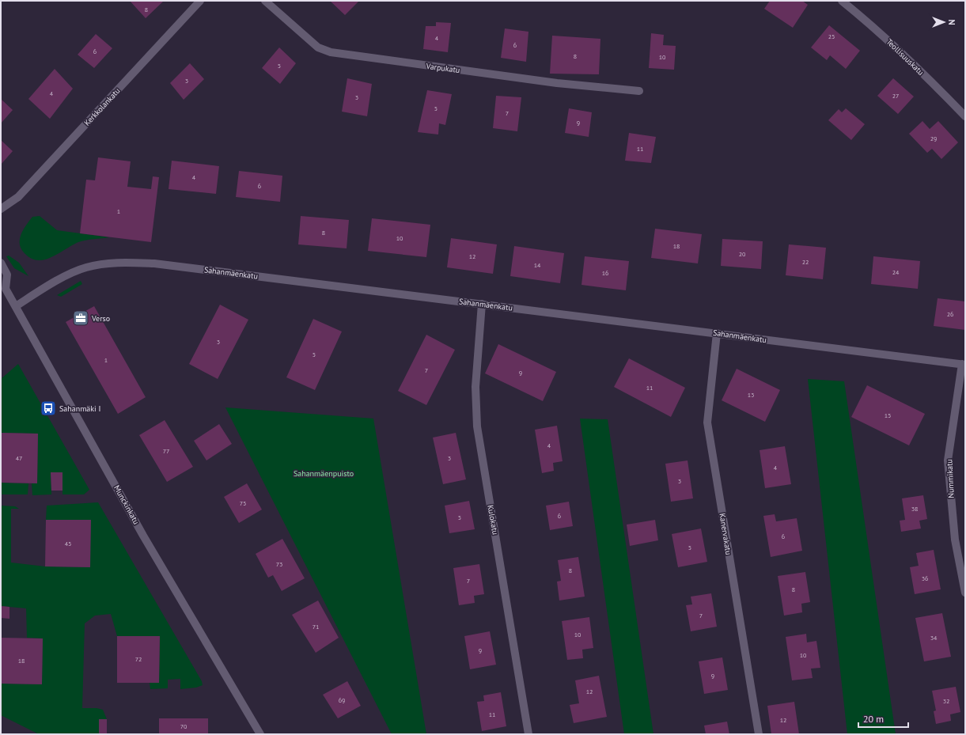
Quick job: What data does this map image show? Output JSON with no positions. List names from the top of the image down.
{
  "streets": {
    "street": [
      "Teollisuuskatu",
      "Varpukatu",
      "Kerkkolankatu",
      "Sahanmäenkatu",
      "Nummikatu",
      "Munckinkatu",
      "Kulokatu",
      "Kanervakatu"
    ]
  },
  "crossings": [
    ["Sahanmäenkatu", "Nummikatu"],
    ["Sahanmäenkatu", "Munckinkatu"],
    ["Sahanmäenkatu", "Kulokatu"],
    ["Sahanmäenkatu", "Kanervakatu"]
  ],
  "parks": ["Sahanmäenpuisto"],
  "places": {
    "office": ["Verso"],
    "bus stop": ["Sahanmäki I"]
  },
  "house_numbers": [
    "8",
    "25",
    "4",
    "6",
    "6",
    "8",
    "10",
    "5",
    "3",
    "4",
    "27",
    "3",
    "5",
    "7",
    "9",
    "29",
    "11",
    "4",
    "6",
    "1",
    "8",
    "10",
    "18",
    "20",
    "12",
    "22",
    "14",
    "24",
    "16",
    "26",
    "3",
    "5",
    "1",
    "7",
    "9",
    "11",
    "13",
    "15",
    "4",
    "77",
    "47",
    "3",
    "4",
    "3",
    "75",
    "38",
    "6",
    "5",
    "6",
    "45",
    "5",
    "73",
    "8",
    "36",
    "7",
    "8",
    "7",
    "71",
    "10",
    "34",
    "9",
    "10",
    "72",
    "18",
    "9",
    "12",
    "69",
    "32",
    "11",
    "12",
    "70"
  ],
  "scale_bar": "20 m",
  "north": "right"
}
